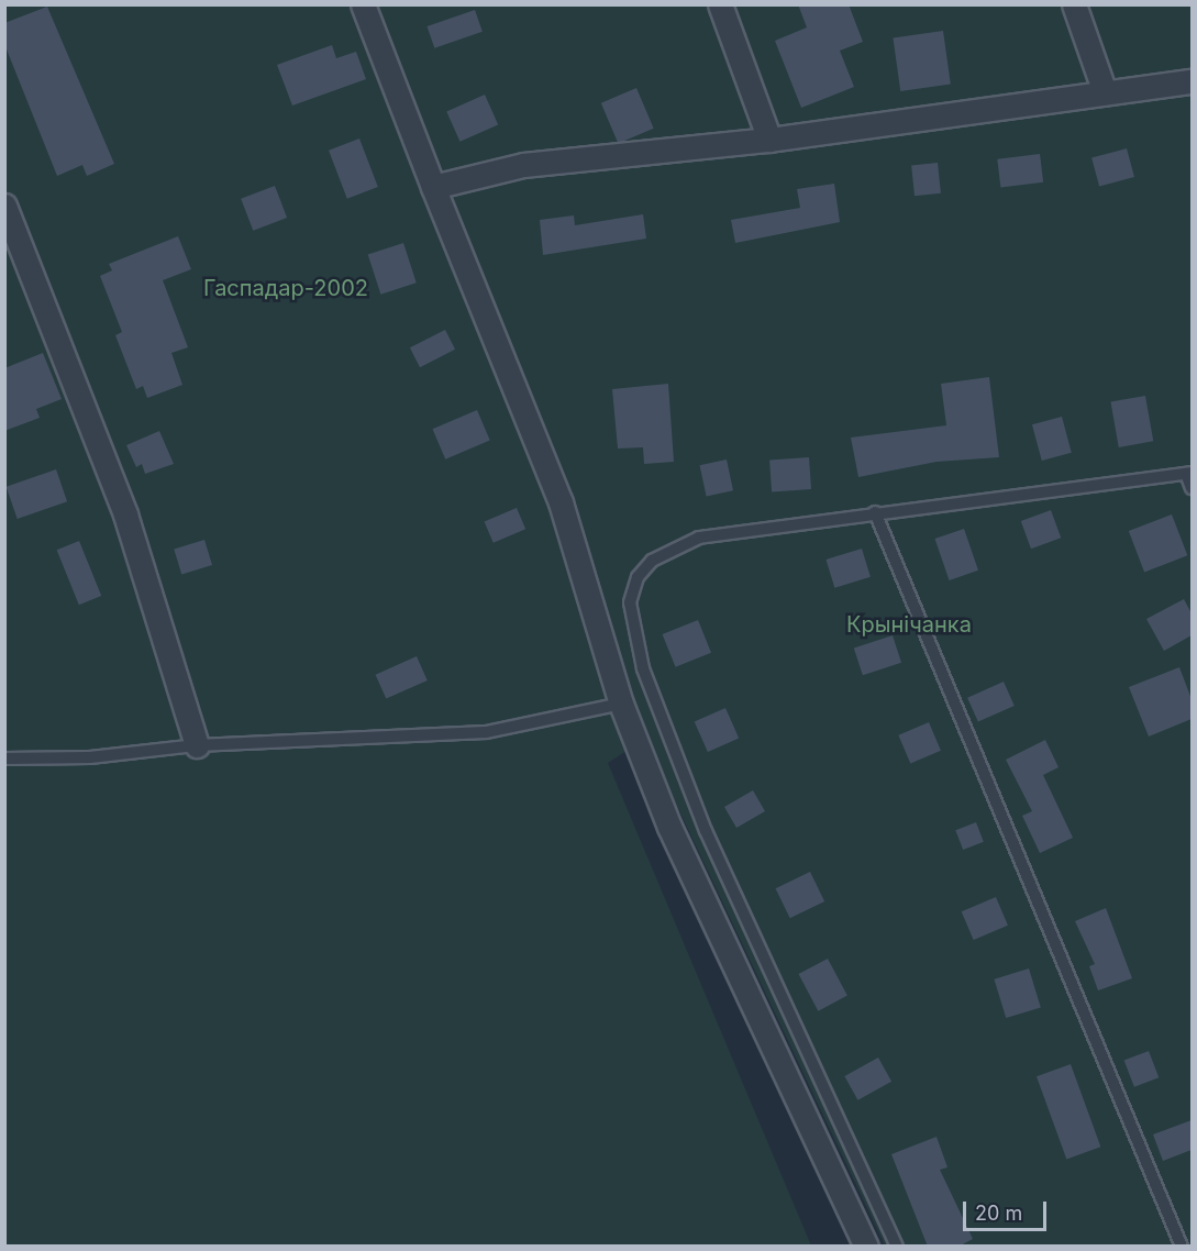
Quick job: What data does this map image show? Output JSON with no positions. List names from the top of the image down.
{
  "parks": ["Гаспадар-2002", "Крынічанка"],
  "scale_bar": "20 m"
}
